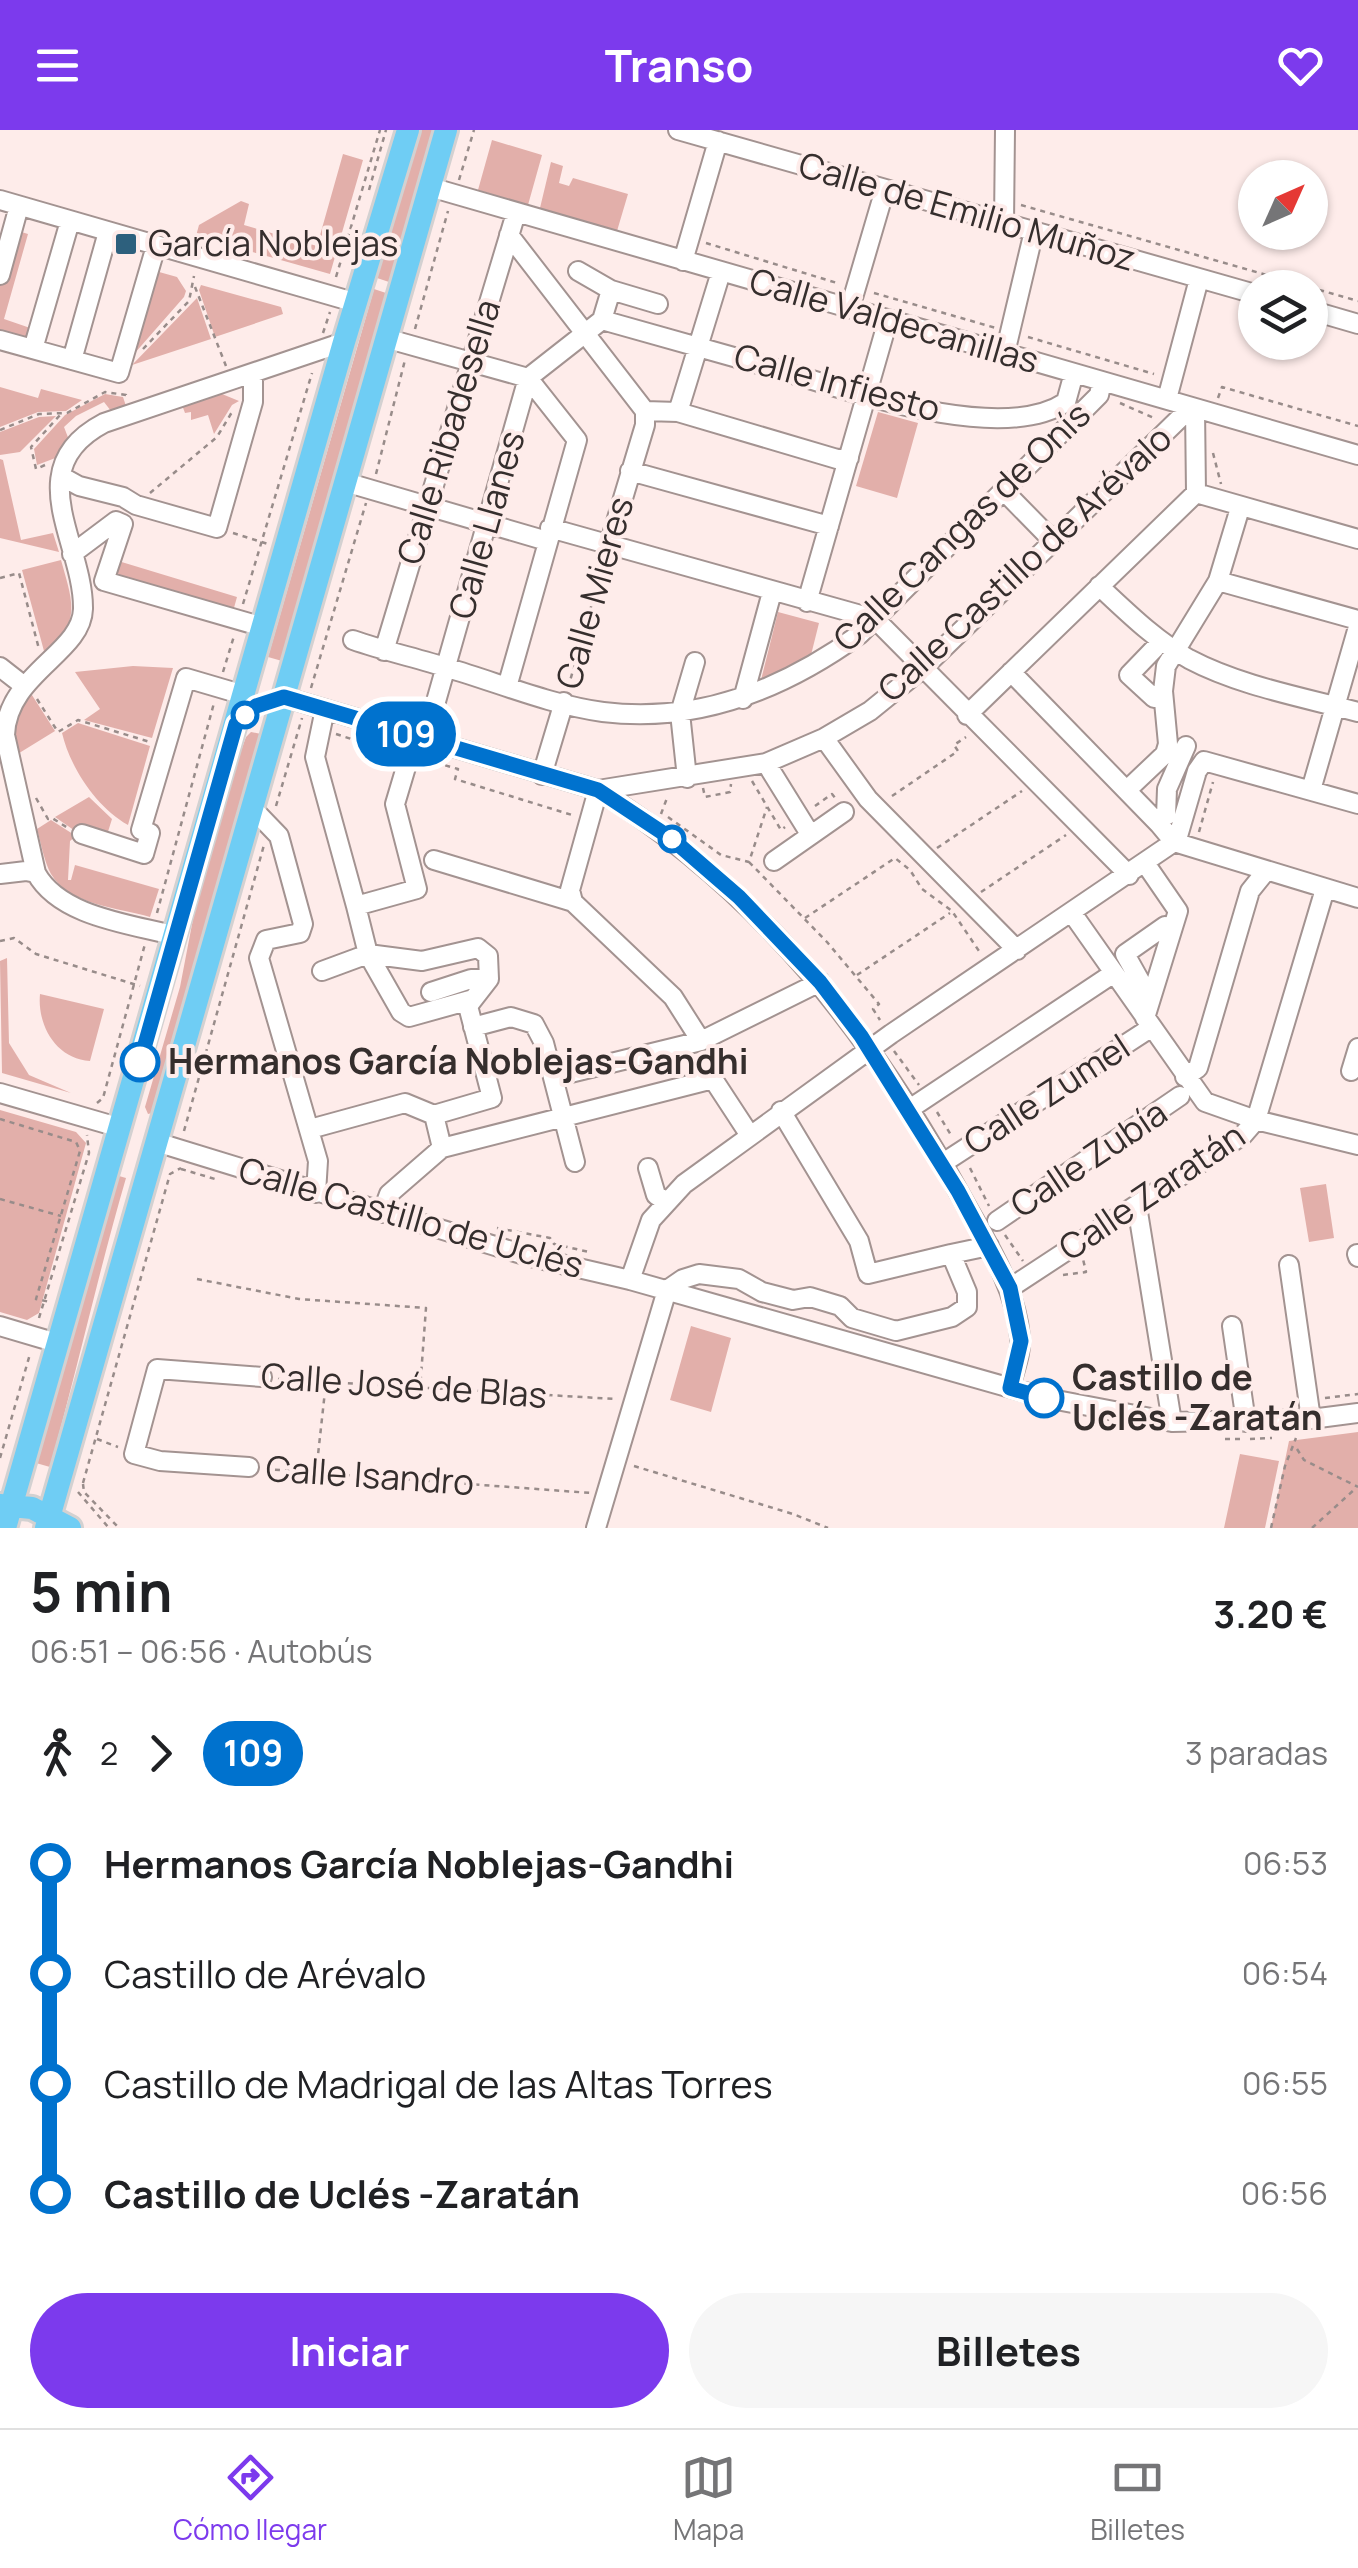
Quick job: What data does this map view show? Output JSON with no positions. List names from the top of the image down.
{
  "streets": {
    "street": [
      "Calle de Emilio Muñoz",
      "Calle Valdecanillas",
      "Calle Infiesto",
      "Calle Ribadesella",
      "Calle Llanes",
      "Calle Cangas de Onís",
      "Calle Castillo de Arévalo",
      "Calle Mieres",
      "Calle Zumel",
      "Calle Zubía",
      "Calle Zaratán",
      "Calle Castillo de Uclés",
      "Calle José de Blas",
      "Calle Isandro"
    ]
  },
  "crossings": [
    ["Calle Valdecanillas", "Calle Infiesto"],
    ["Calle Valdecanillas", "Calle Ribadesella"],
    ["Calle Valdecanillas", "Calle Cangas de Onís"],
    ["Calle Valdecanillas", "Calle Castillo de Arévalo"],
    ["Calle Ribadesella", "Calle Cangas de Onís"],
    ["Calle Llanes", "Calle Cangas de Onís"],
    ["Calle Llanes", "Calle Castillo de Arévalo"],
    ["Calle Cangas de Onís", "Calle Mieres"],
    ["Calle Castillo de Arévalo", "Calle Mieres"],
    ["Calle José de Blas", "Calle Isandro"]
  ],
  "places": {
    "transit": ["García Noblejas"],
    "other": ["Hermanos García Noblejas-Gandhi", "Castillo de Uclés -Zaratán"]
  },
  "lines": ["bus line 109"],
  "north": "top right",
  "page": {
    "header": "Transo",
    "on_map": "109",
    "heading": ["5 min", "06:51 – 06:56 · Autobús", "3.20 €"],
    "legs": ["2", "109", "3 paradas"],
    "list": [
      {
        "name": "Hermanos García Noblejas-Gandhi",
        "value": "06:53"
      },
      {
        "name": "Castillo de Arévalo",
        "value": "06:54"
      },
      {
        "name": "Castillo de Madrigal de las Altas Torres",
        "value": "06:55"
      },
      {
        "name": "Castillo de Uclés -Zaratán",
        "value": "06:56"
      }
    ],
    "buttons": ["Iniciar", "Billetes"],
    "tabs": ["Cómo llegar", "Mapa", "Billetes"]
  }
}
